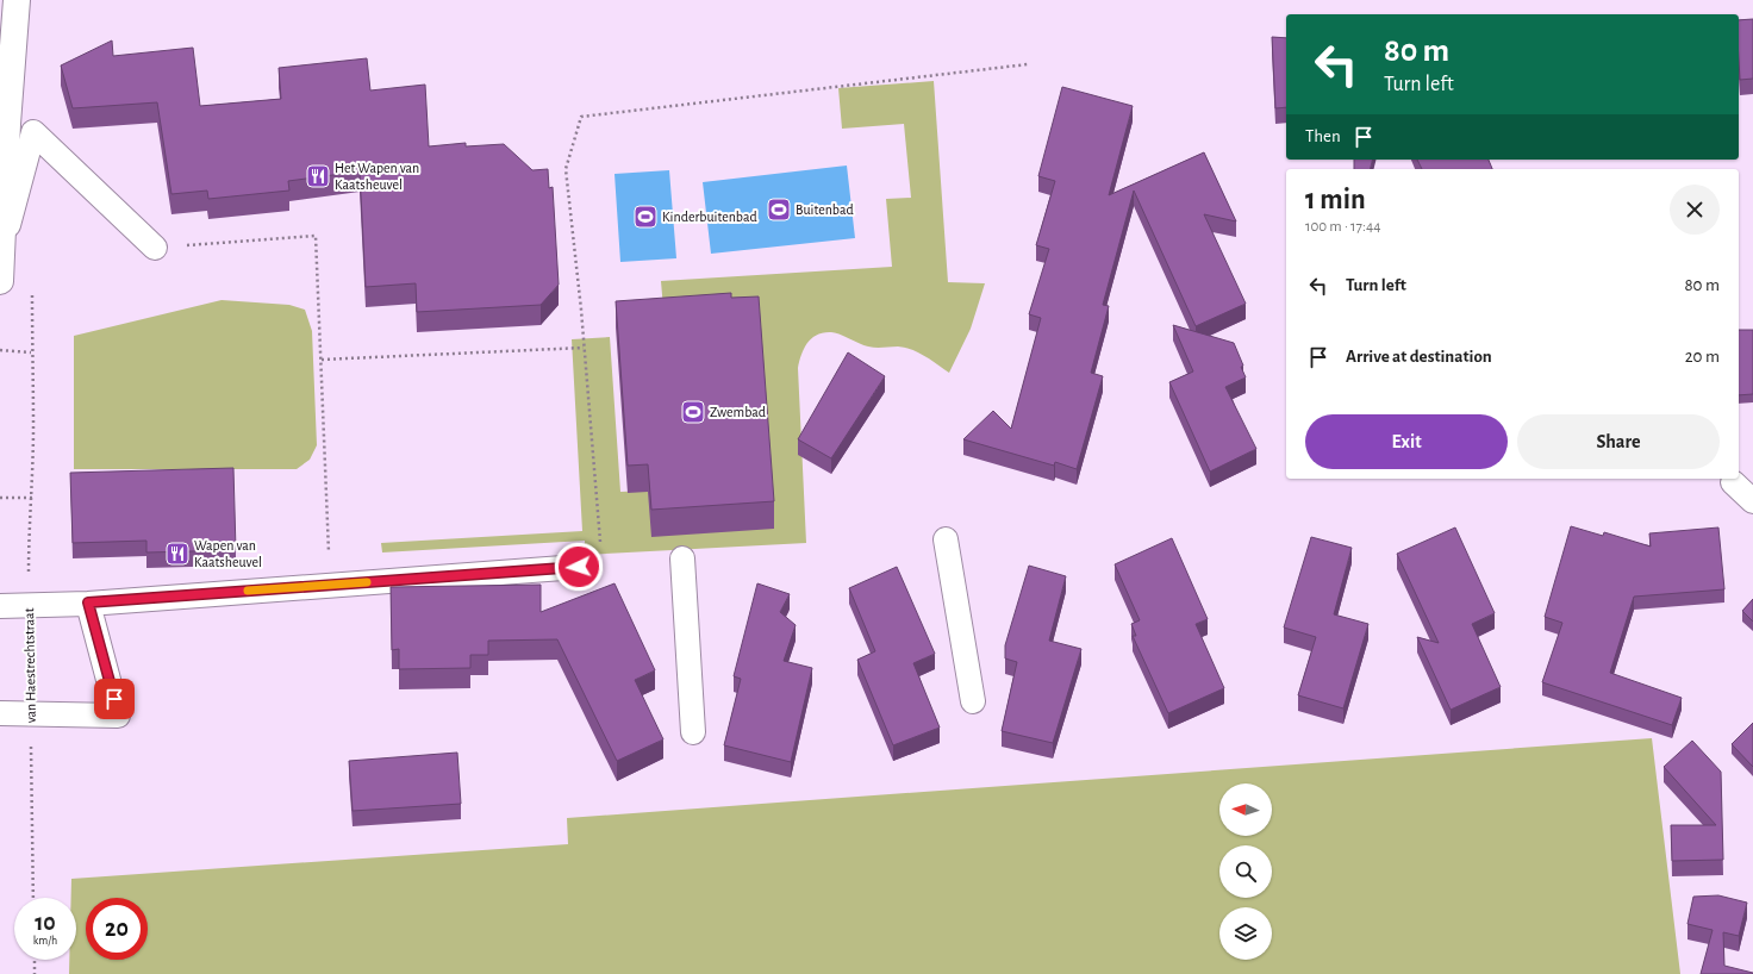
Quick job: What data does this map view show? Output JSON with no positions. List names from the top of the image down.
{
  "streets": {
    "path": ["van Haestrechtstraat"]
  },
  "places": {
    "restaurant": ["Het Wapen van Kaatsheuvel", "Wapen van Kaatsheuvel"],
    "sports": ["Buitenbad", "Kinderbuitenbad", "Zwembad"]
  },
  "north": "left",
  "page": {
    "turn": ["80 m", "Turn left"],
    "then": "Then",
    "heading": ["1 min", "100 m · 17:44"],
    "list": [
      {
        "name": "Turn left",
        "value": "80 m"
      },
      {
        "name": "Arrive at destination",
        "value": "20 m"
      }
    ],
    "buttons": ["Exit", "Share"],
    "speed": "10 km/h",
    "limit": "20"
  }
}
